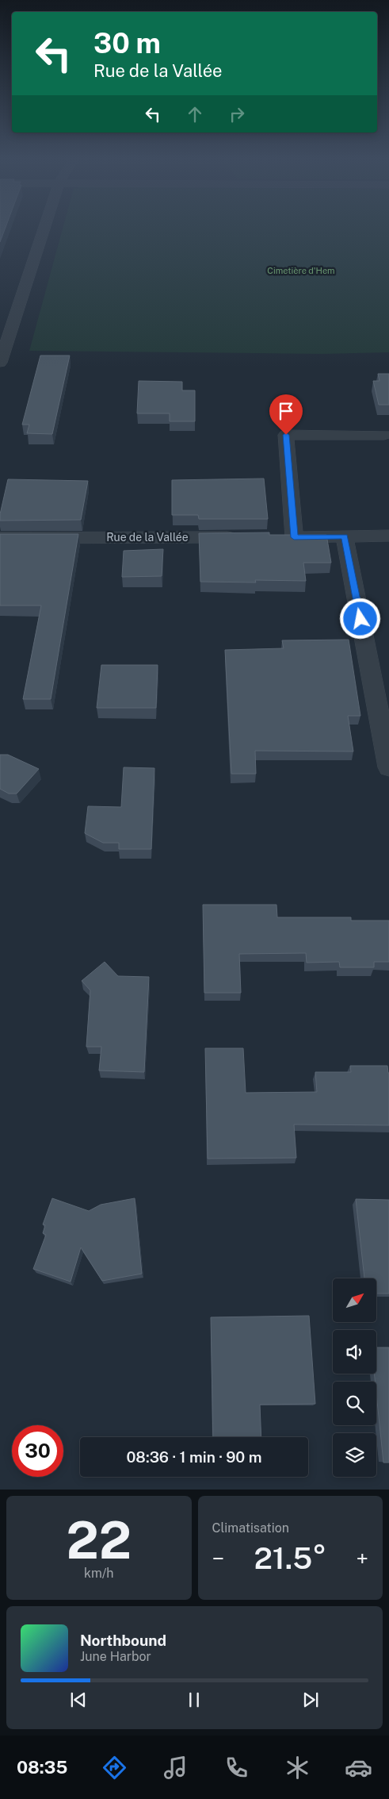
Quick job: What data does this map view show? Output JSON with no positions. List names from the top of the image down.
{
  "streets": {
    "street": ["Rue de la Vallée"]
  },
  "parks": ["Cimetière d'Hem"],
  "north": "top right",
  "page": {
    "turn": ["30 m", "Rue de la Vallée"],
    "limit": "30",
    "trip": "08:36 · 1 min · 90 m",
    "tile": [
      ["22", "km/h"],
      "Climatisation"
    ],
    "heat": ["−", "21.5°", "+"],
    "song": ["Northbound", "June Harbor"],
    "tabs": "08:35"
  }
}
